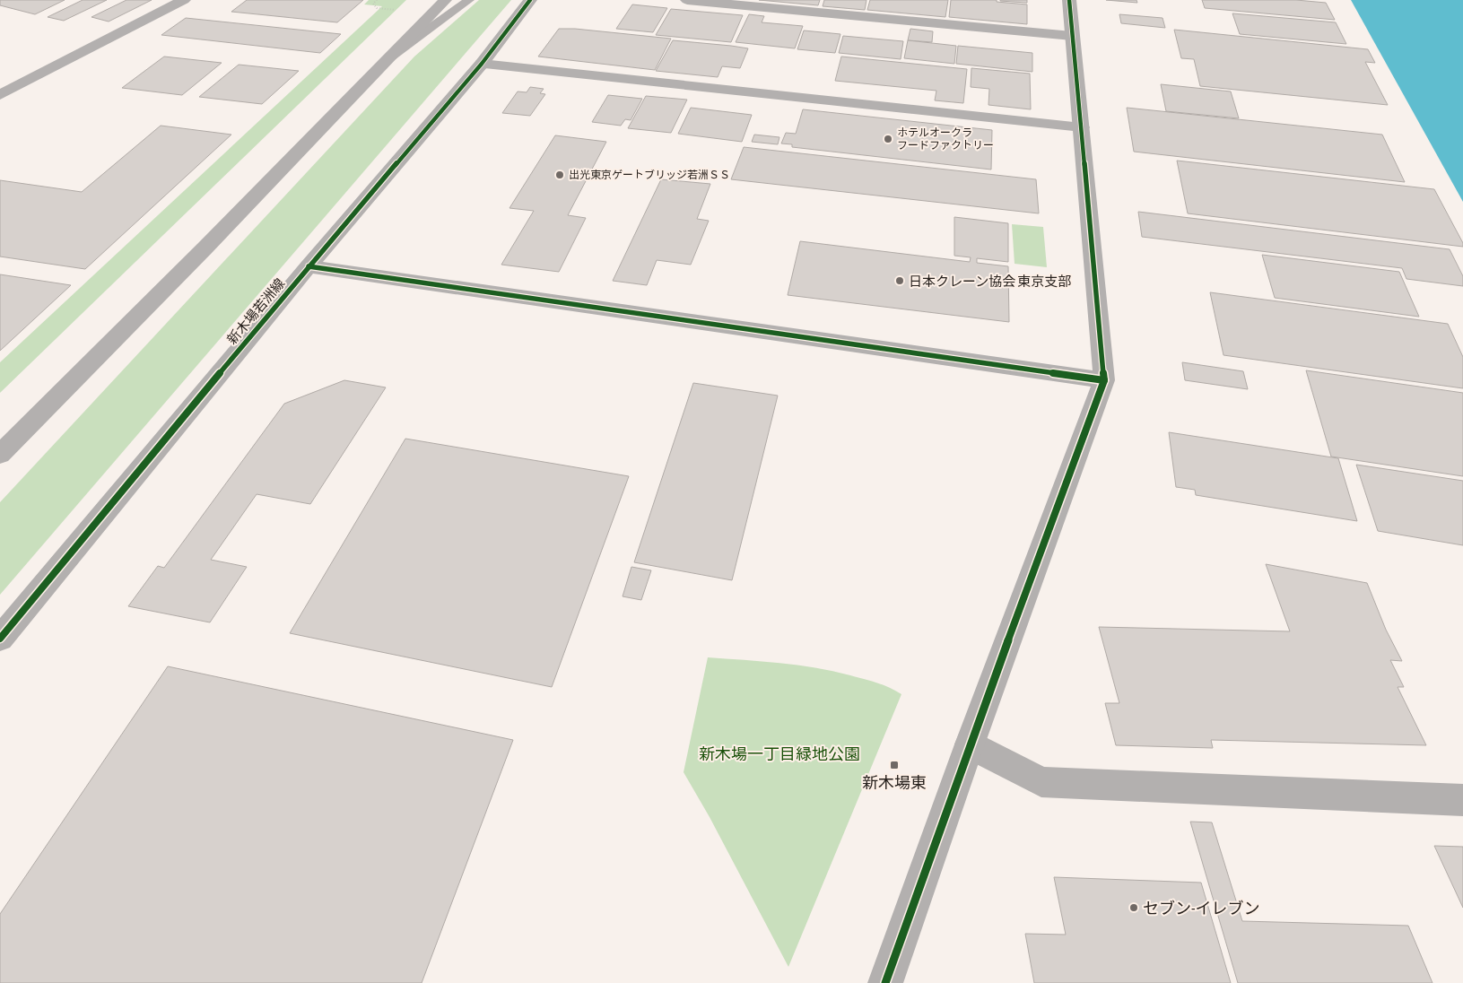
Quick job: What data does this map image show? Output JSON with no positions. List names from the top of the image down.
{
  "streets": {
    "street": ["新木場若洲線"]
  },
  "parks": ["新木場一丁目緑地公園"],
  "places": {
    "other": [
      "ホテルオークラ フードファクトリー",
      "出光東京ゲートブリッジ若洲ＳＳ",
      "日本クレーン協会 東京支部",
      "セブン-イレブン"
    ],
    "transit": ["新木場東"]
  }
}
